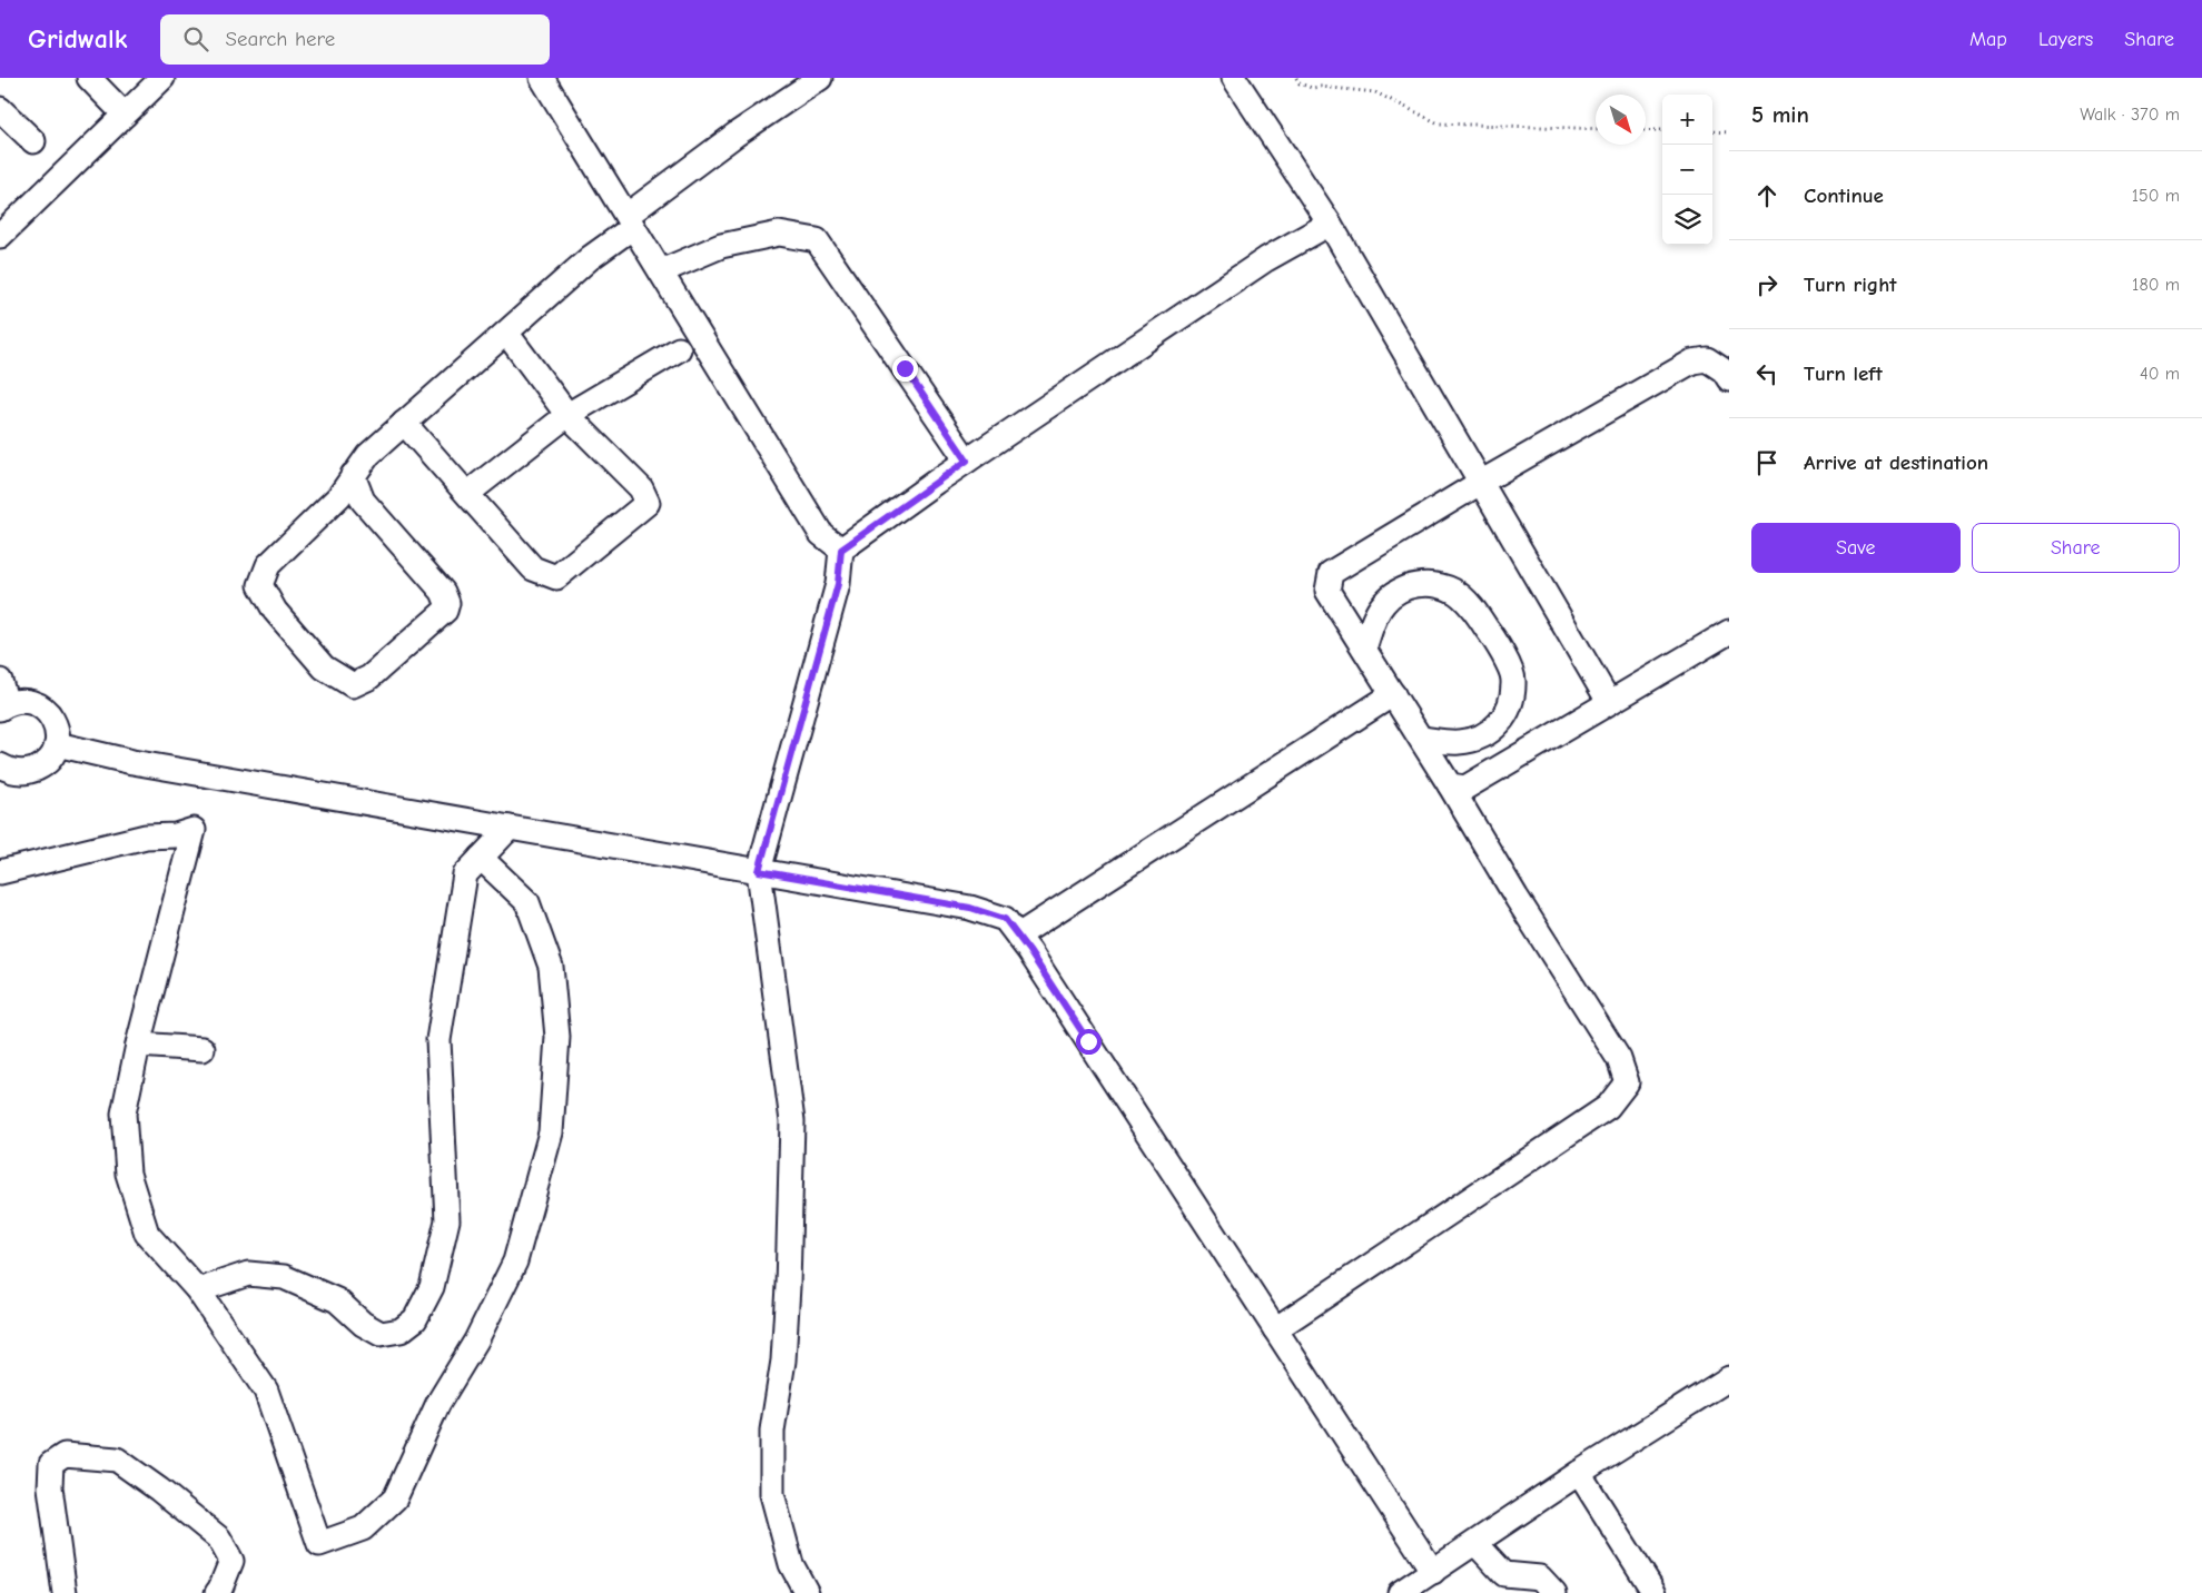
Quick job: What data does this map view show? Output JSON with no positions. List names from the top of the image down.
{
  "north": "bottom right",
  "page": {
    "header": "Gridwalk",
    "search": "Search here",
    "nav": ["Map", "Layers", "Share"],
    "heading": ["5 min", "Walk · 370 m"],
    "map_buttons": ["+", "−"],
    "list": [
      ["Continue", "150 m"],
      ["Turn right", "180 m"],
      ["Turn left", "40 m"],
      "Arrive at destination"
    ],
    "buttons": ["Save", "Share"]
  }
}
